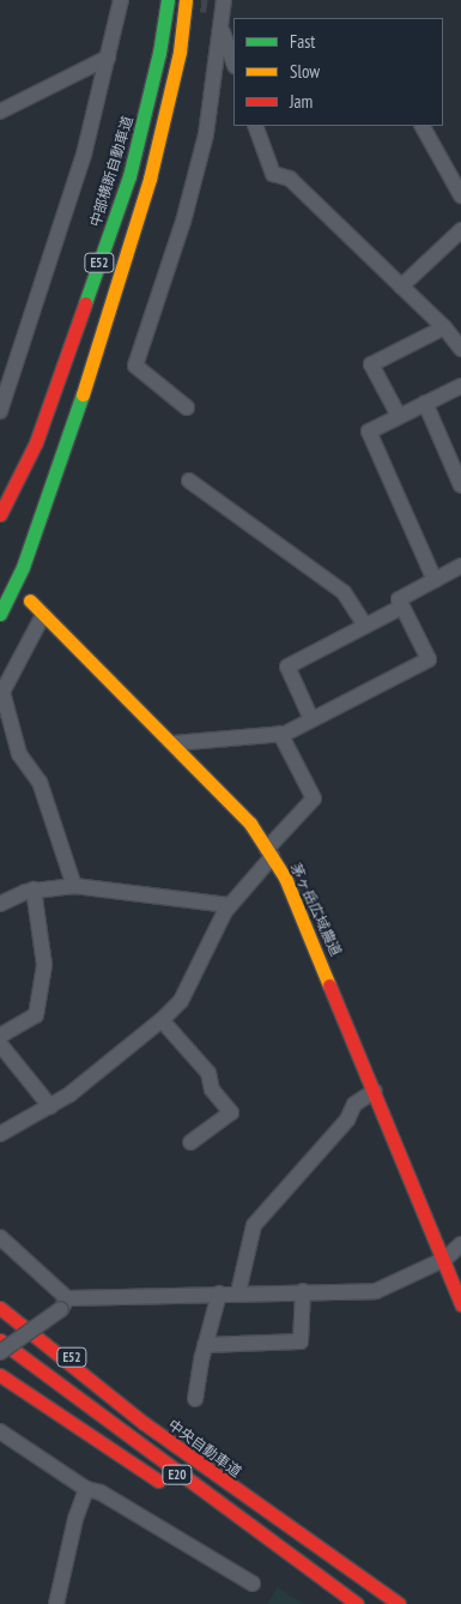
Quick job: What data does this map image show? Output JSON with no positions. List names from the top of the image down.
{
  "streets": {
    "main road": [
      "中部横断自動車道",
      "E52",
      "茅ヶ岳広域農道",
      "中央自動車道",
      "E20"
    ]
  },
  "crossings": [
    ["E52", "中央自動車道"]
  ],
  "legend": ["Fast", "Slow", "Jam"]
}
